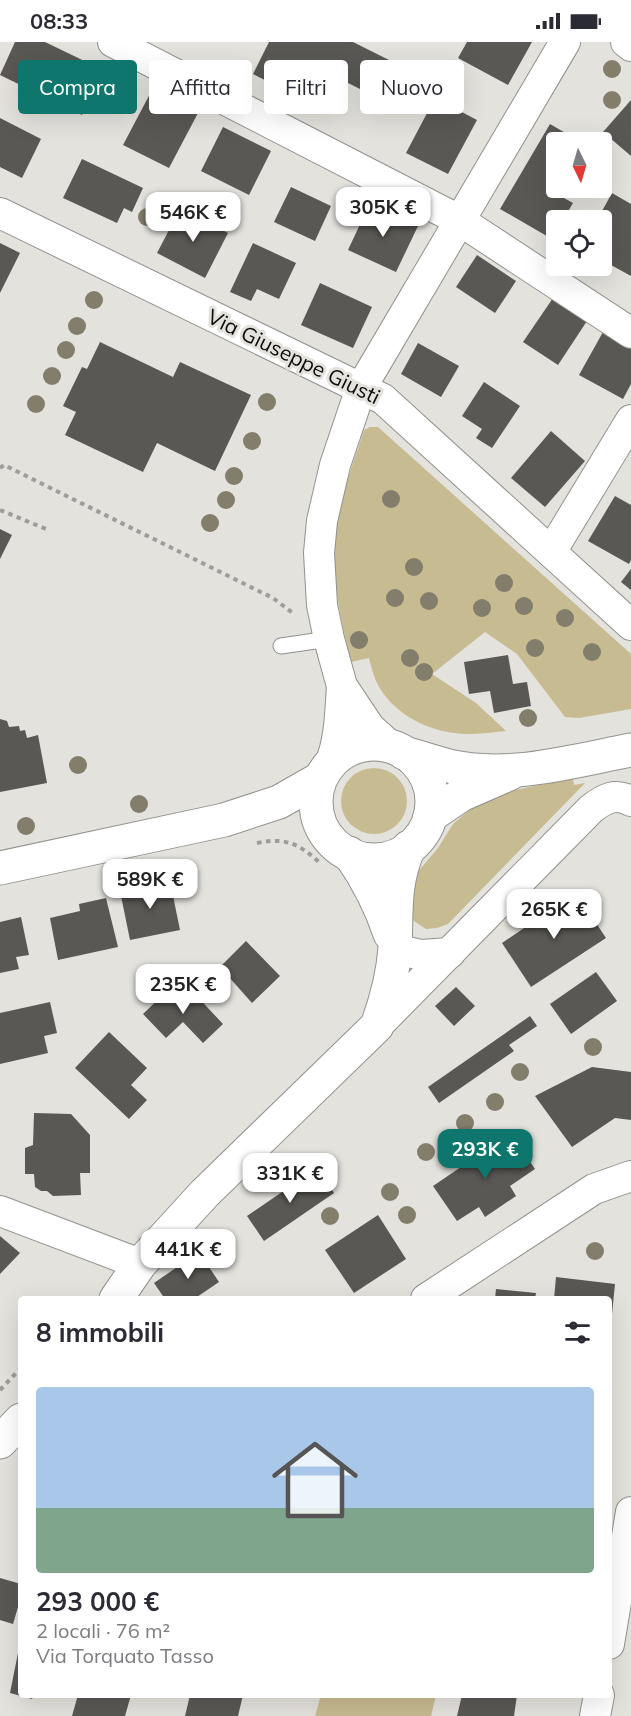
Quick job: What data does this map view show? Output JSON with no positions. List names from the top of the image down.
{
  "streets": {
    "street": ["Via Giuseppe Giusti"]
  },
  "north": "bottom",
  "page": {
    "status": "08:33",
    "chip": [
      "Compra",
      "Affitta",
      "Filtri",
      "Nuovo"
    ],
    "price": [
      "305K €",
      "546K €",
      "589K €",
      "265K €",
      "235K €",
      "293K €",
      "331K €",
      "441K €"
    ],
    "heading": "8 immobili",
    "list": [
      {
        "name": "293 000 €",
        "note": "2 locali · 76 m² · Via Torquato Tasso"
      }
    ]
  }
}
